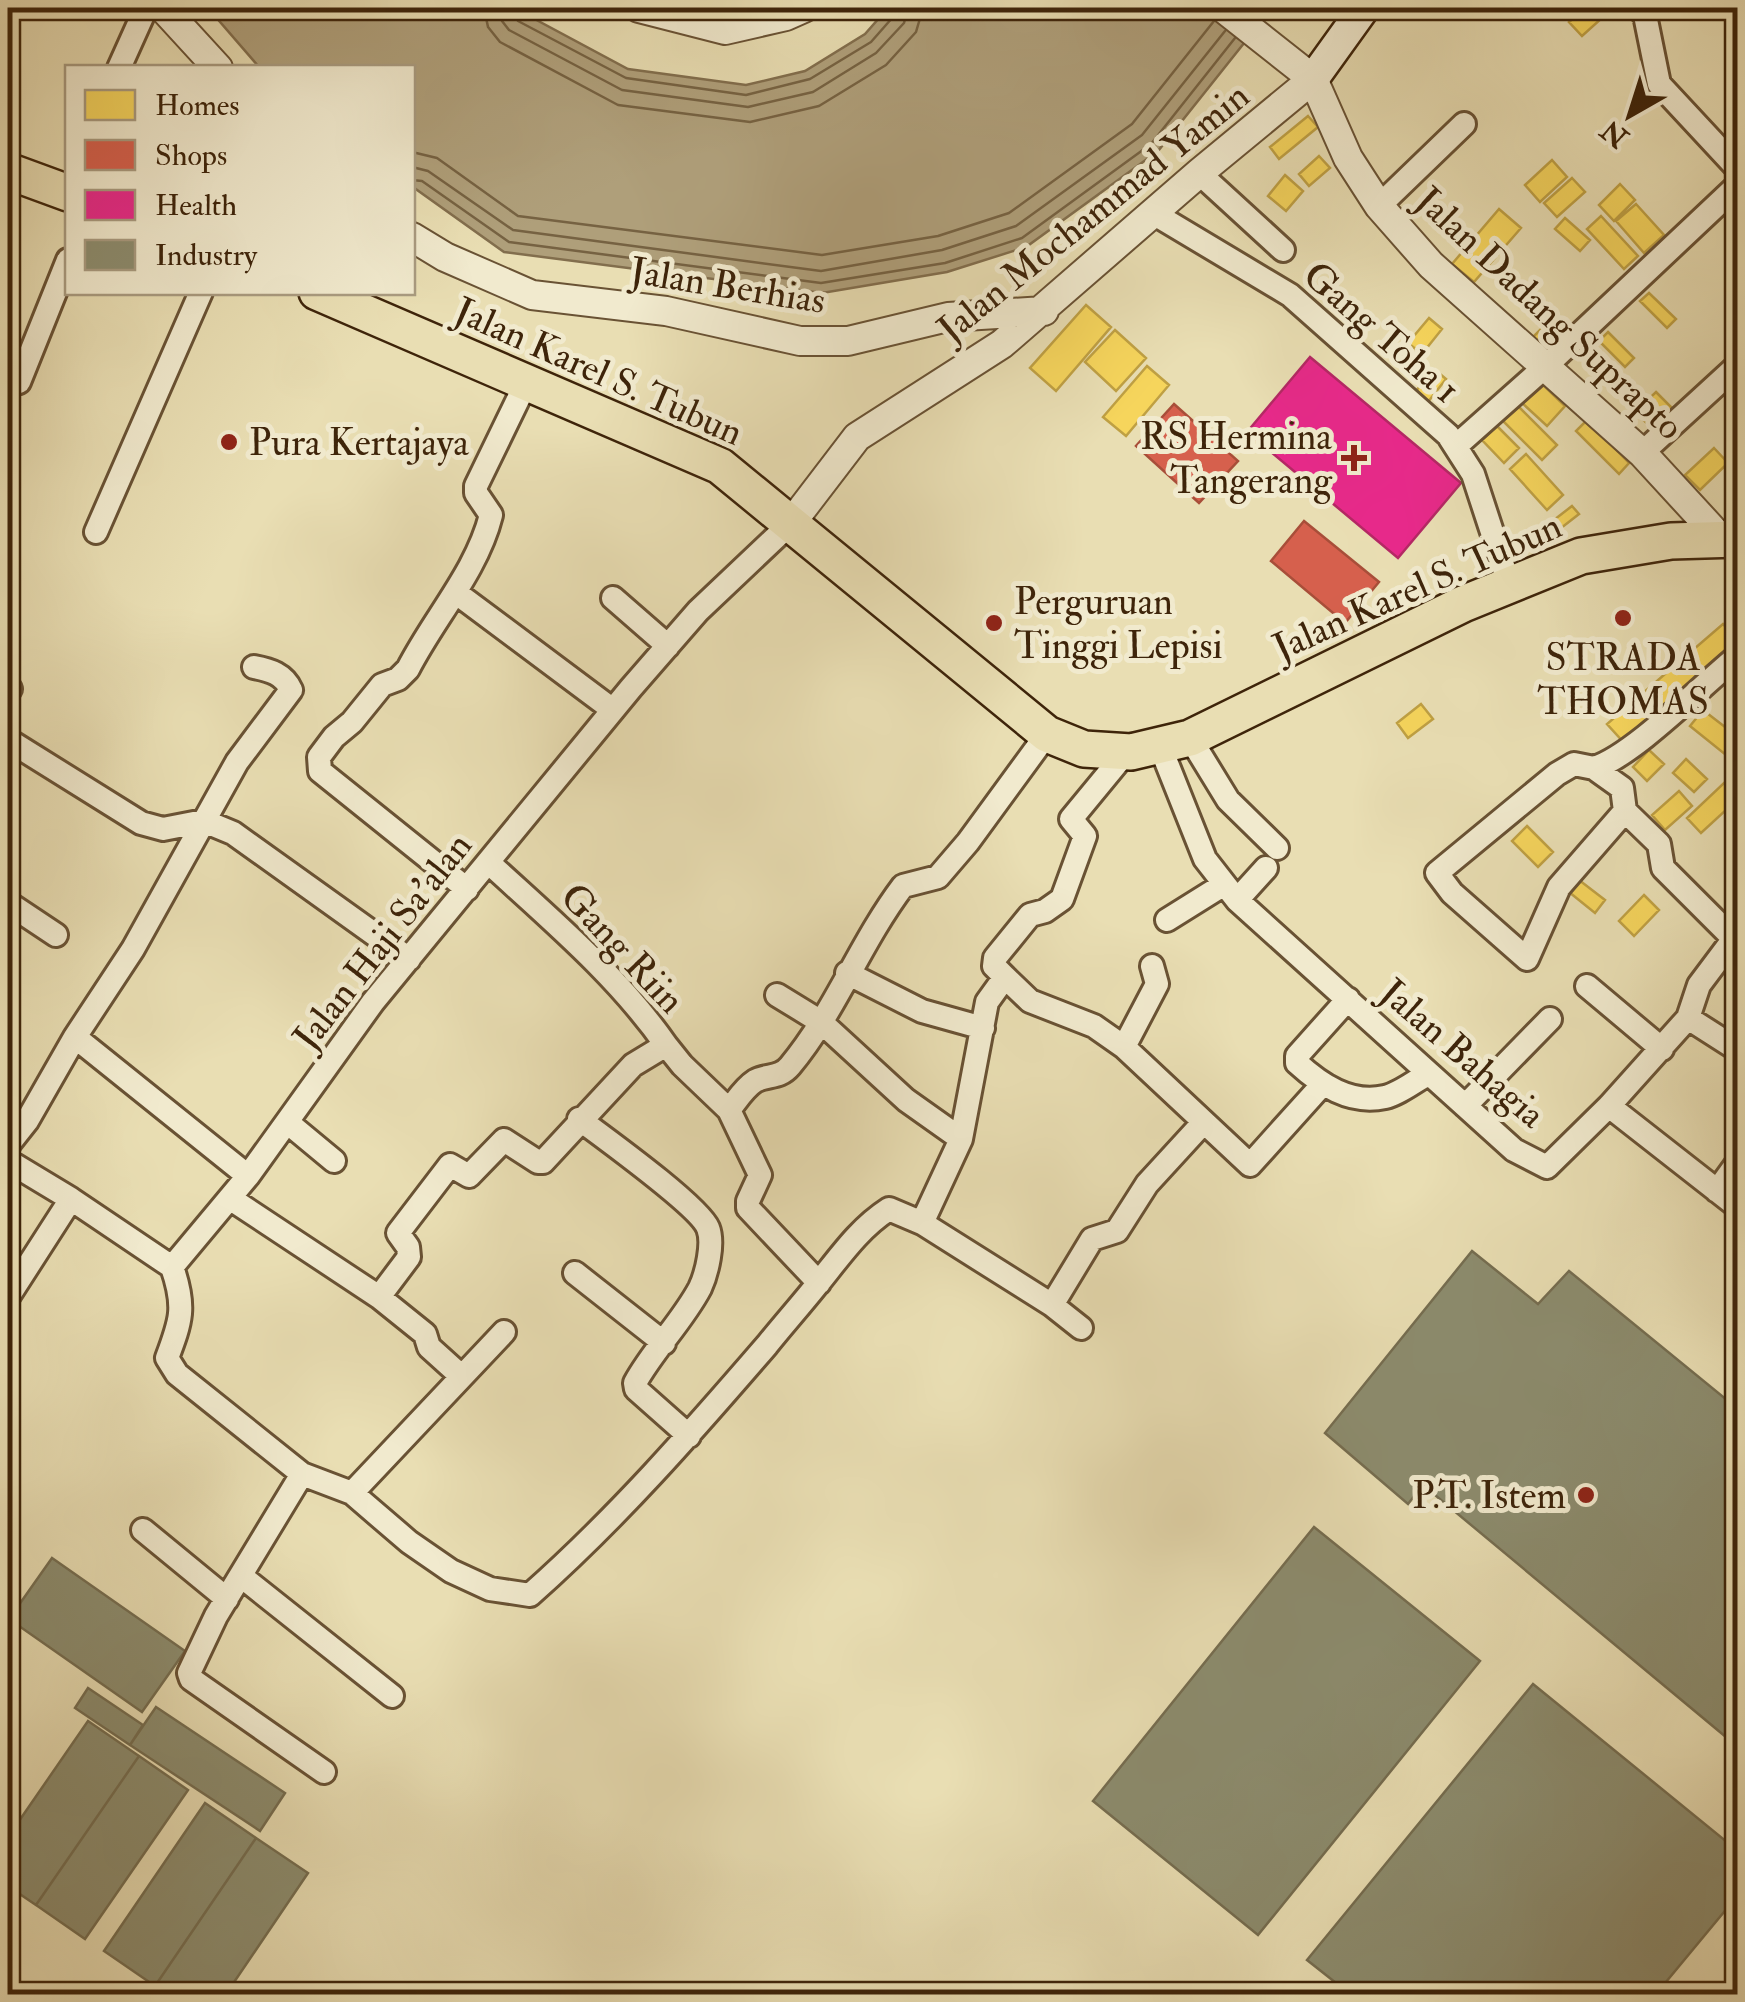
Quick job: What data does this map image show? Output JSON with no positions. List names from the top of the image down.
{
  "streets": {
    "highway": ["Jalan Karel S. Tubun"],
    "street": [
      "Jalan Mochammad Yamin",
      "Jalan Berhias",
      "Jalan Dadang Suprapto",
      "Gang Toha 1",
      "Jalan Haji Sa'alan",
      "Gang Riin",
      "Jalan Bahagia"
    ]
  },
  "crossings": [
    ["Jalan Mochammad Yamin", "Jalan Berhias"],
    ["Jalan Mochammad Yamin", "Jalan Dadang Suprapto"],
    ["Jalan Mochammad Yamin", "Gang Toha 1"],
    ["Jalan Mochammad Yamin", "Jalan Karel S. Tubun"],
    ["Jalan Mochammad Yamin", "Jalan Haji Sa'alan"],
    ["Jalan Dadang Suprapto", "Gang Toha 1"],
    ["Jalan Dadang Suprapto", "Jalan Karel S. Tubun"],
    ["Jalan Karel S. Tubun", "Jalan Haji Sa'alan"],
    ["Jalan Karel S. Tubun", "Jalan Bahagia"],
    ["Jalan Haji Sa'alan", "Gang Riin"]
  ],
  "places": {
    "other": [
      "Pura Kertajaya",
      "STRADA THOMAS",
      "Perguruan Tinggi Lepisi",
      "P.T. Istem"
    ],
    "health": ["RS Hermina Tangerang"]
  },
  "legend": [
    "Homes",
    "Shops",
    "Health",
    "Industry"
  ],
  "north": "bottom left"
}
